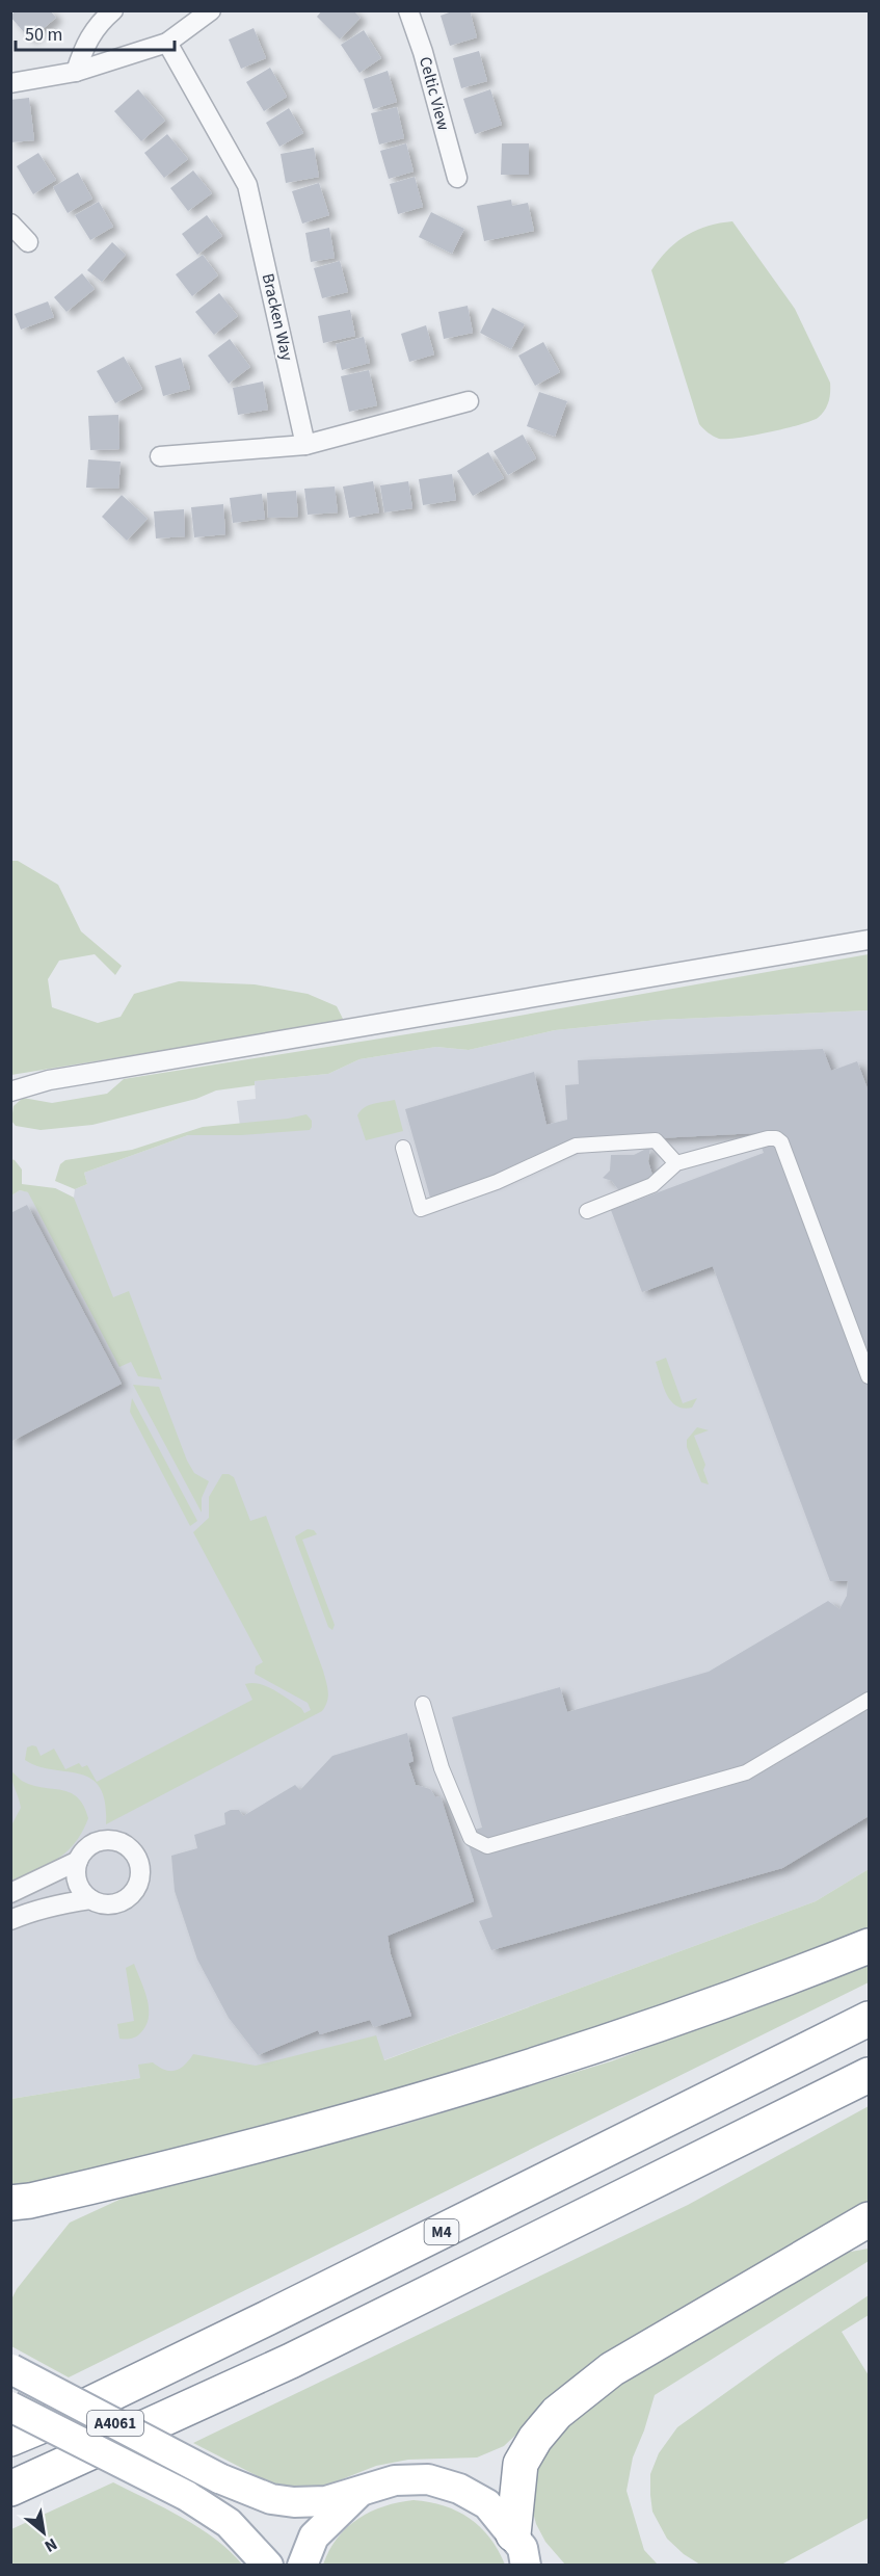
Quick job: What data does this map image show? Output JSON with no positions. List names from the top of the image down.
{
  "streets": {
    "highway": ["M4"],
    "main road": ["A4061"],
    "street": ["Celtic View", "Bracken Way"]
  },
  "scale_bar": "50 m",
  "north": "bottom right"
}
